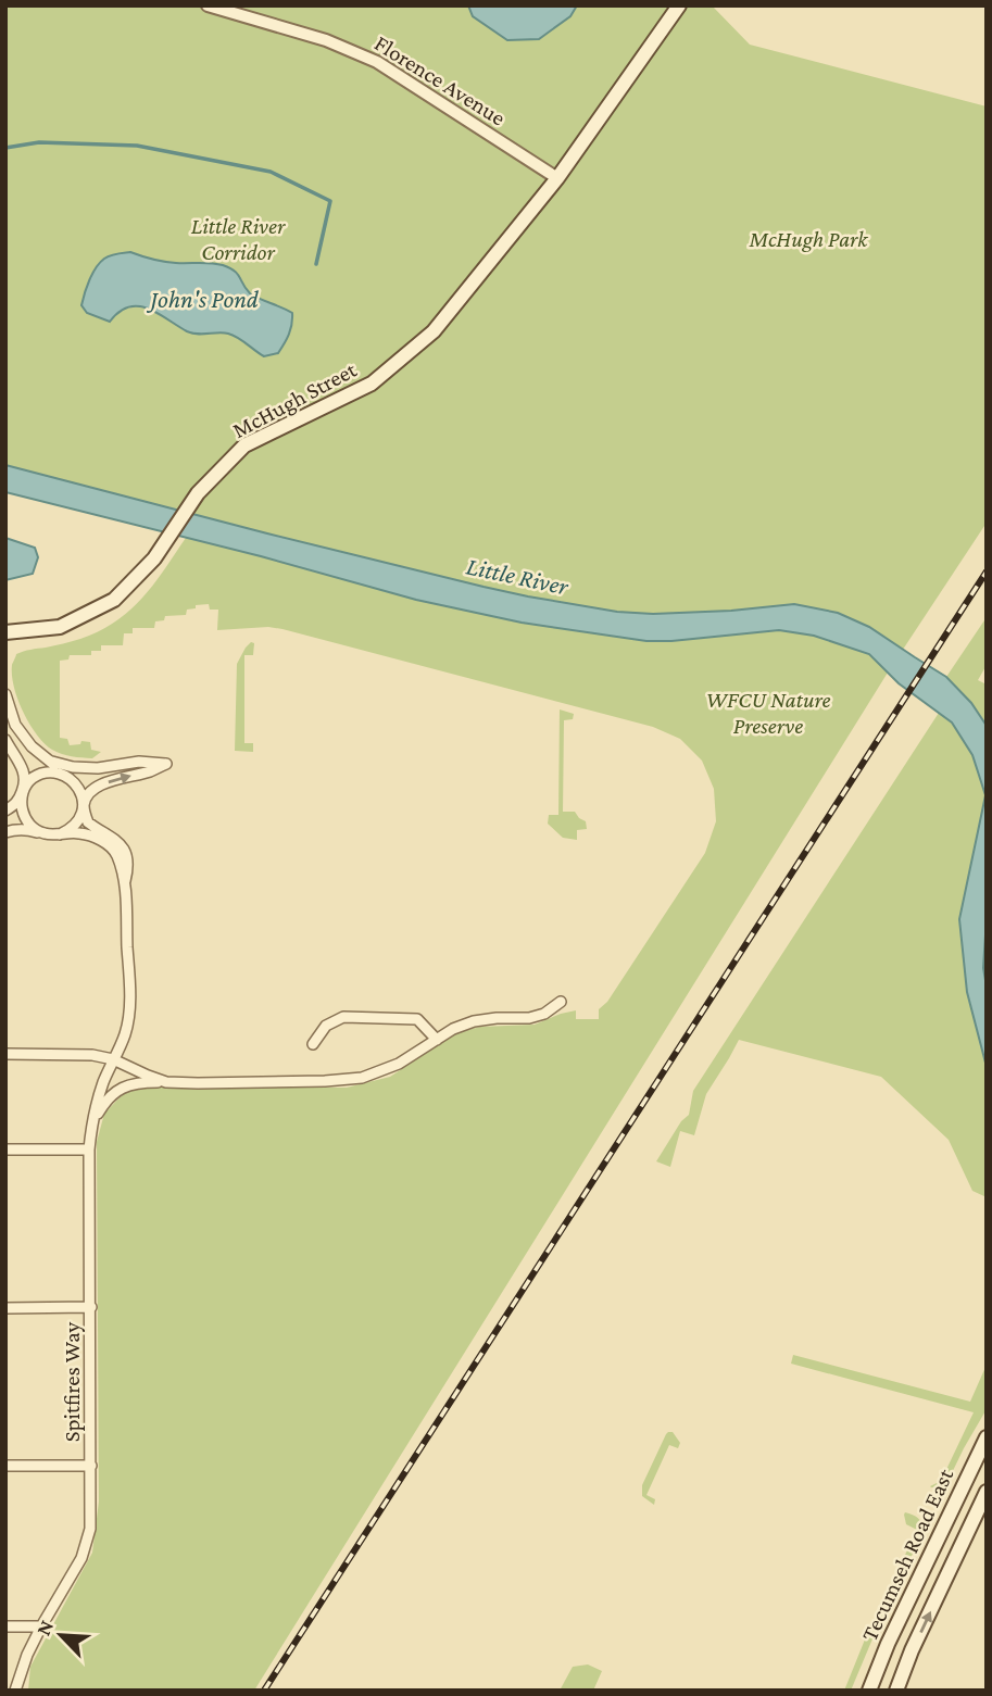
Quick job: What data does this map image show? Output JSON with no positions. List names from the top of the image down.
{
  "streets": {
    "main road": ["McHugh Street", "Tecumseh Road East"],
    "street": ["Florence Avenue", "Spitfires Way"]
  },
  "crossings": [
    ["Florence Avenue", "McHugh Street"]
  ],
  "water": ["John's Pond", "Little River"],
  "parks": ["Little River Corridor", "McHugh Park", "WFCU Nature Preserve"],
  "north": "top left"
}
